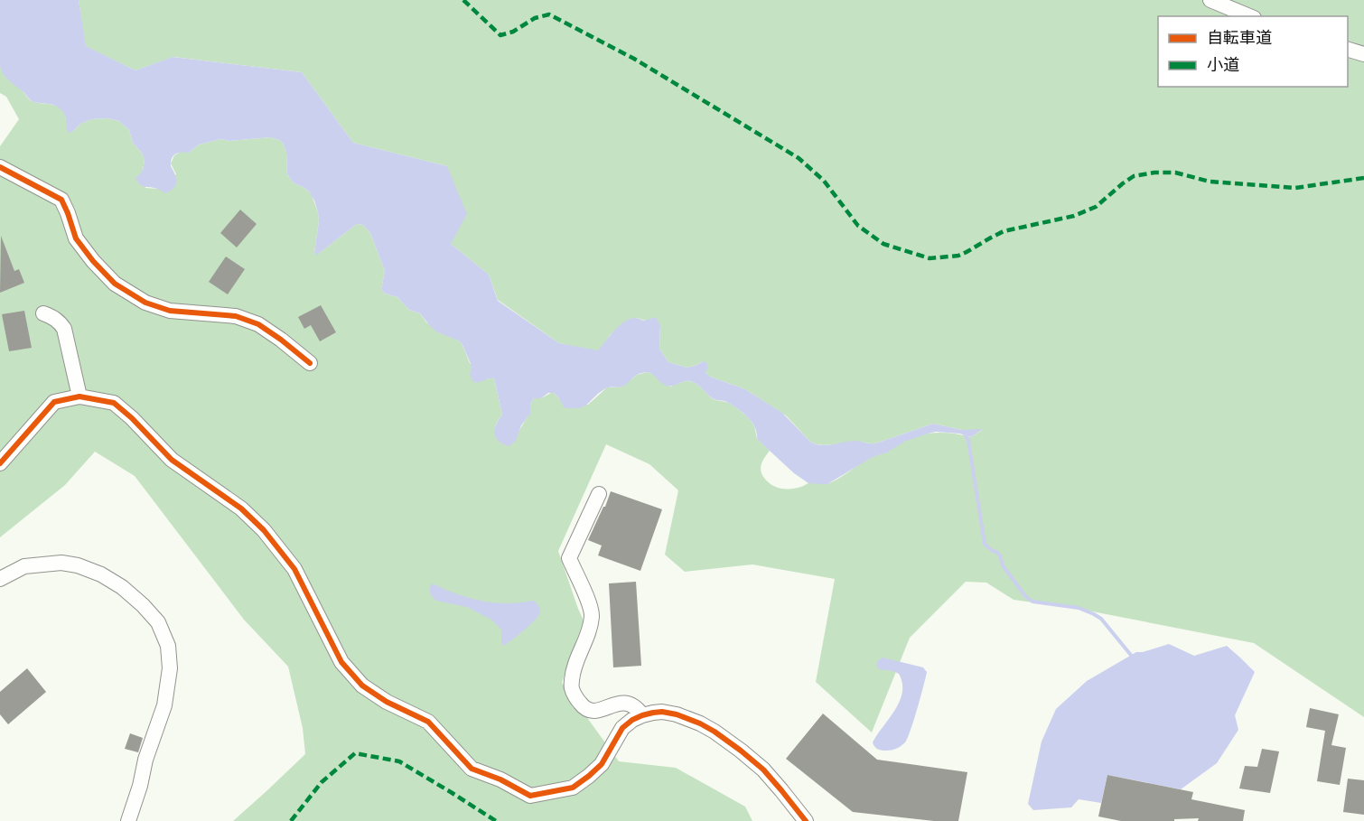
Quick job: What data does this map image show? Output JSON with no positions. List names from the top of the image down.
{
  "legend": ["自転車道", "小道"]
}
